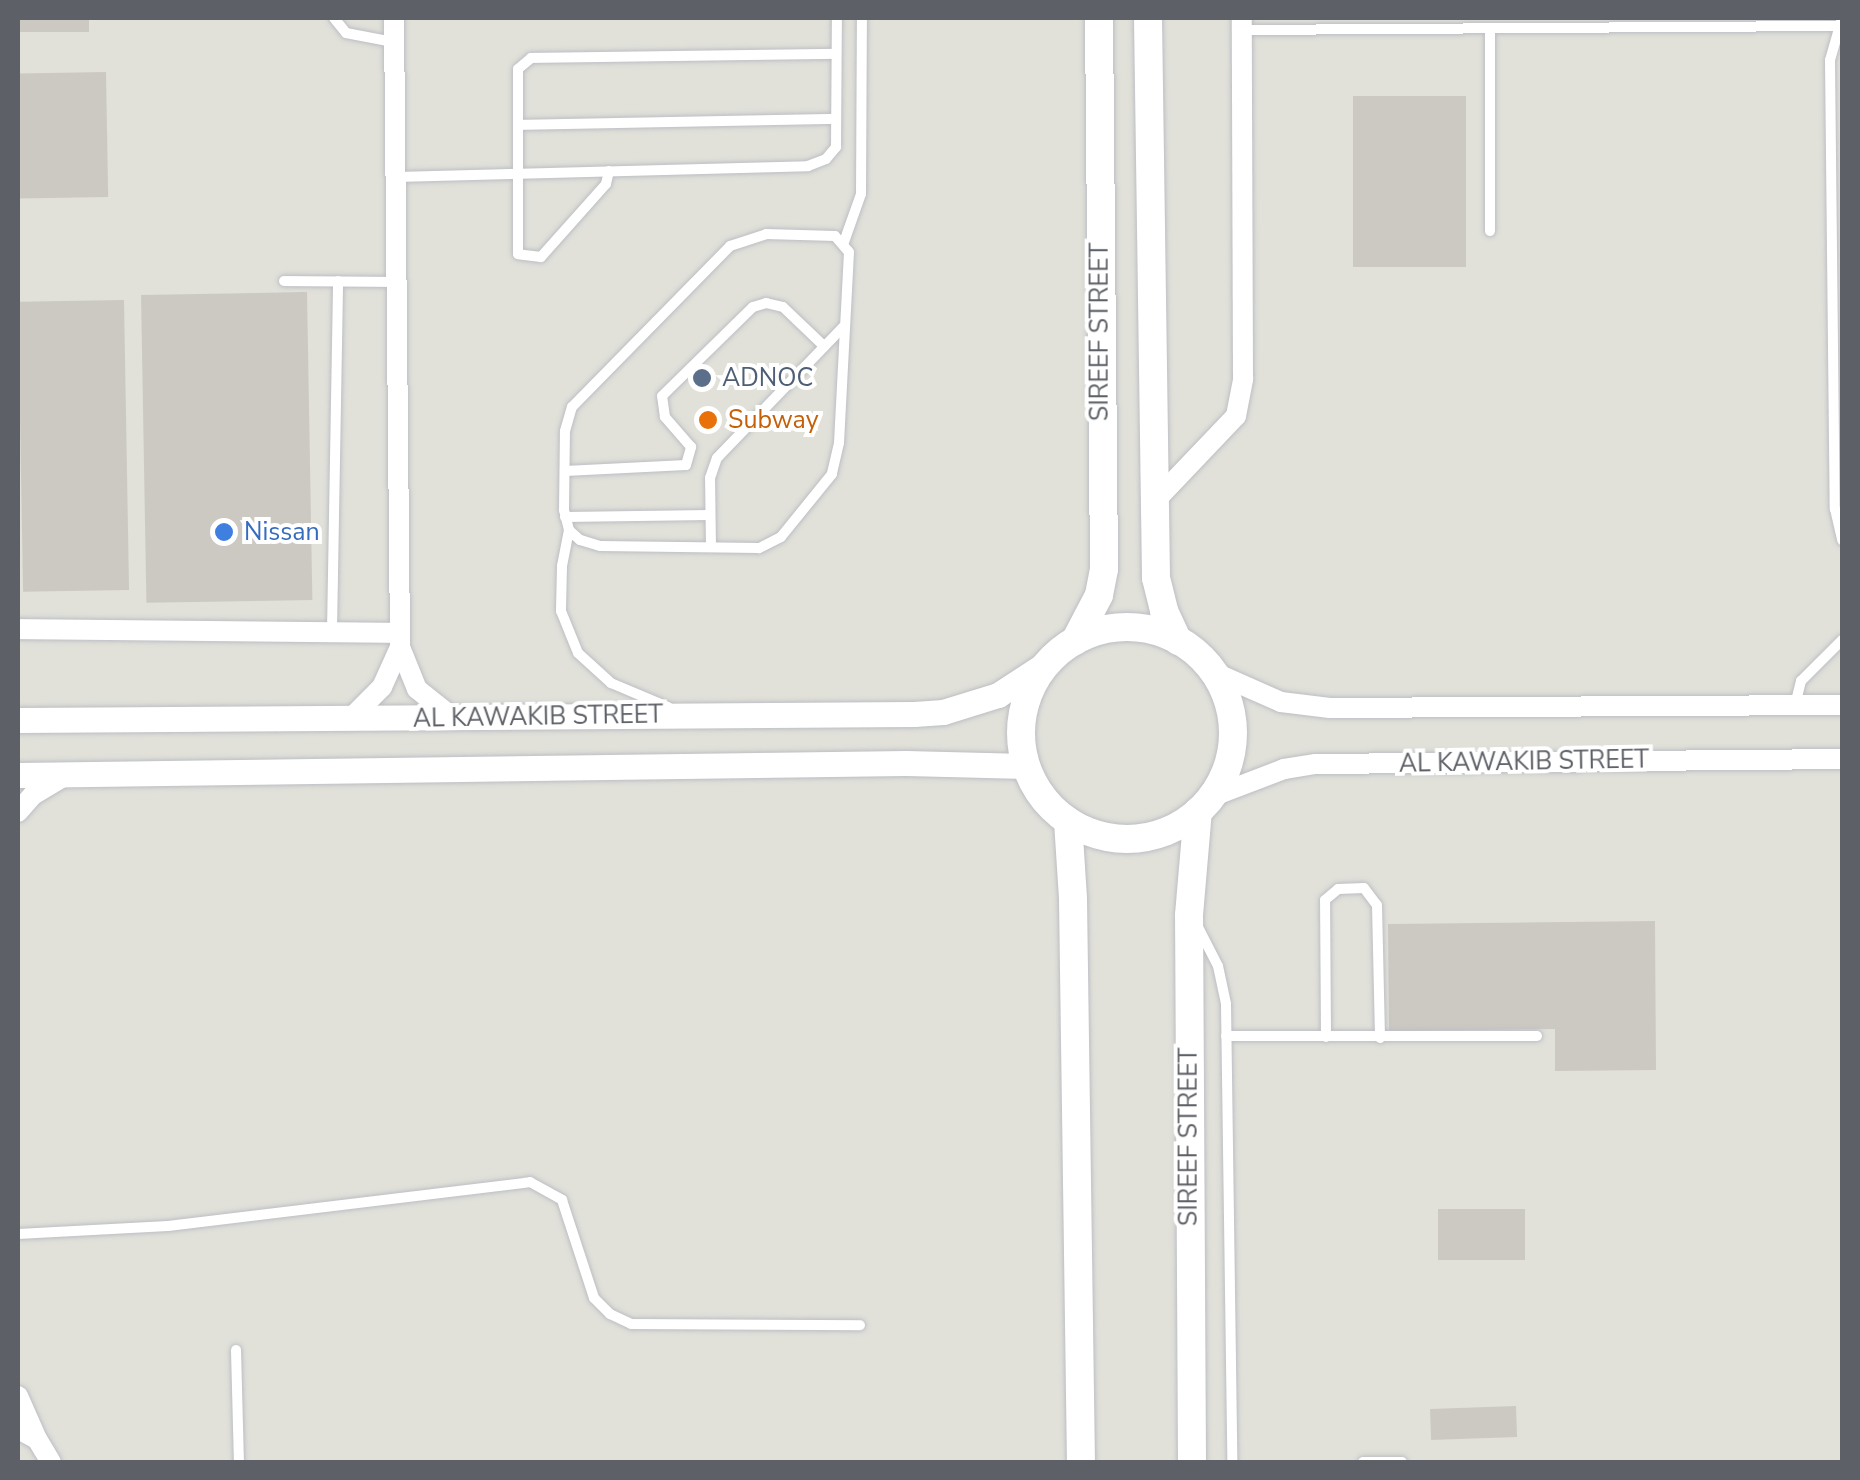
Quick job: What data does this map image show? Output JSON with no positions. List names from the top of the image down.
{
  "streets": {
    "main road": ["SIREEF STREET"],
    "street": ["AL KAWAKIB STREET"]
  },
  "crossings": [
    ["SIREEF STREET", "AL KAWAKIB STREET"]
  ],
  "places": ["ADNOC", "Subway", "Nissan"]
}
